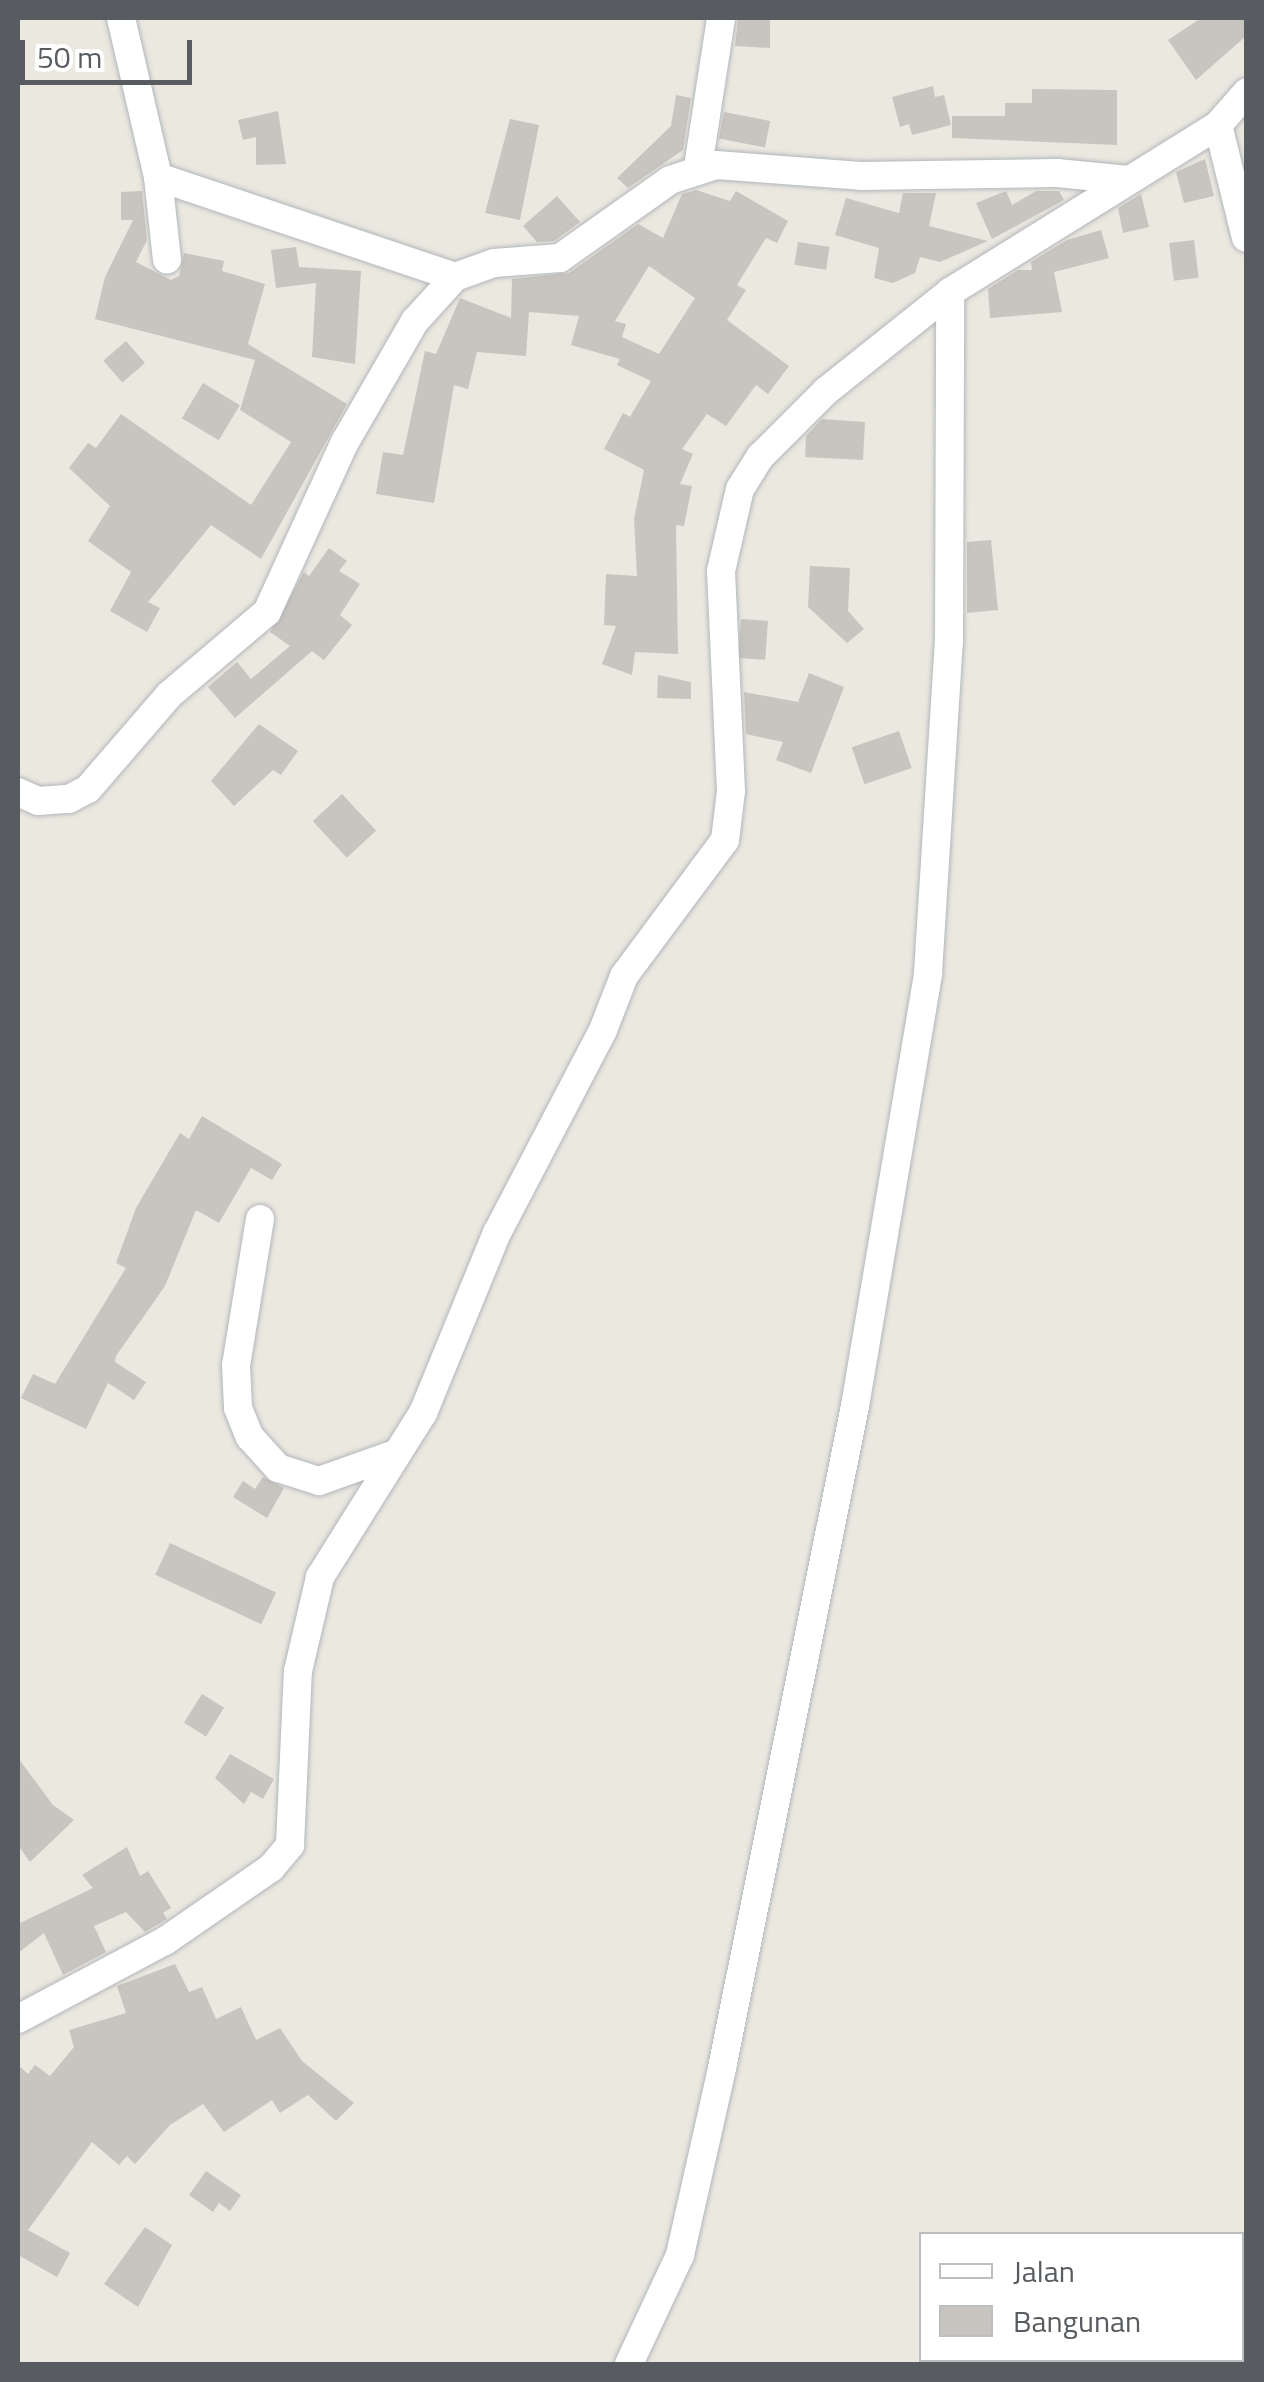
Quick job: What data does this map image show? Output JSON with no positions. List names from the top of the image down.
{
  "legend": ["Jalan", "Bangunan"],
  "scale_bar": "50 m"
}
